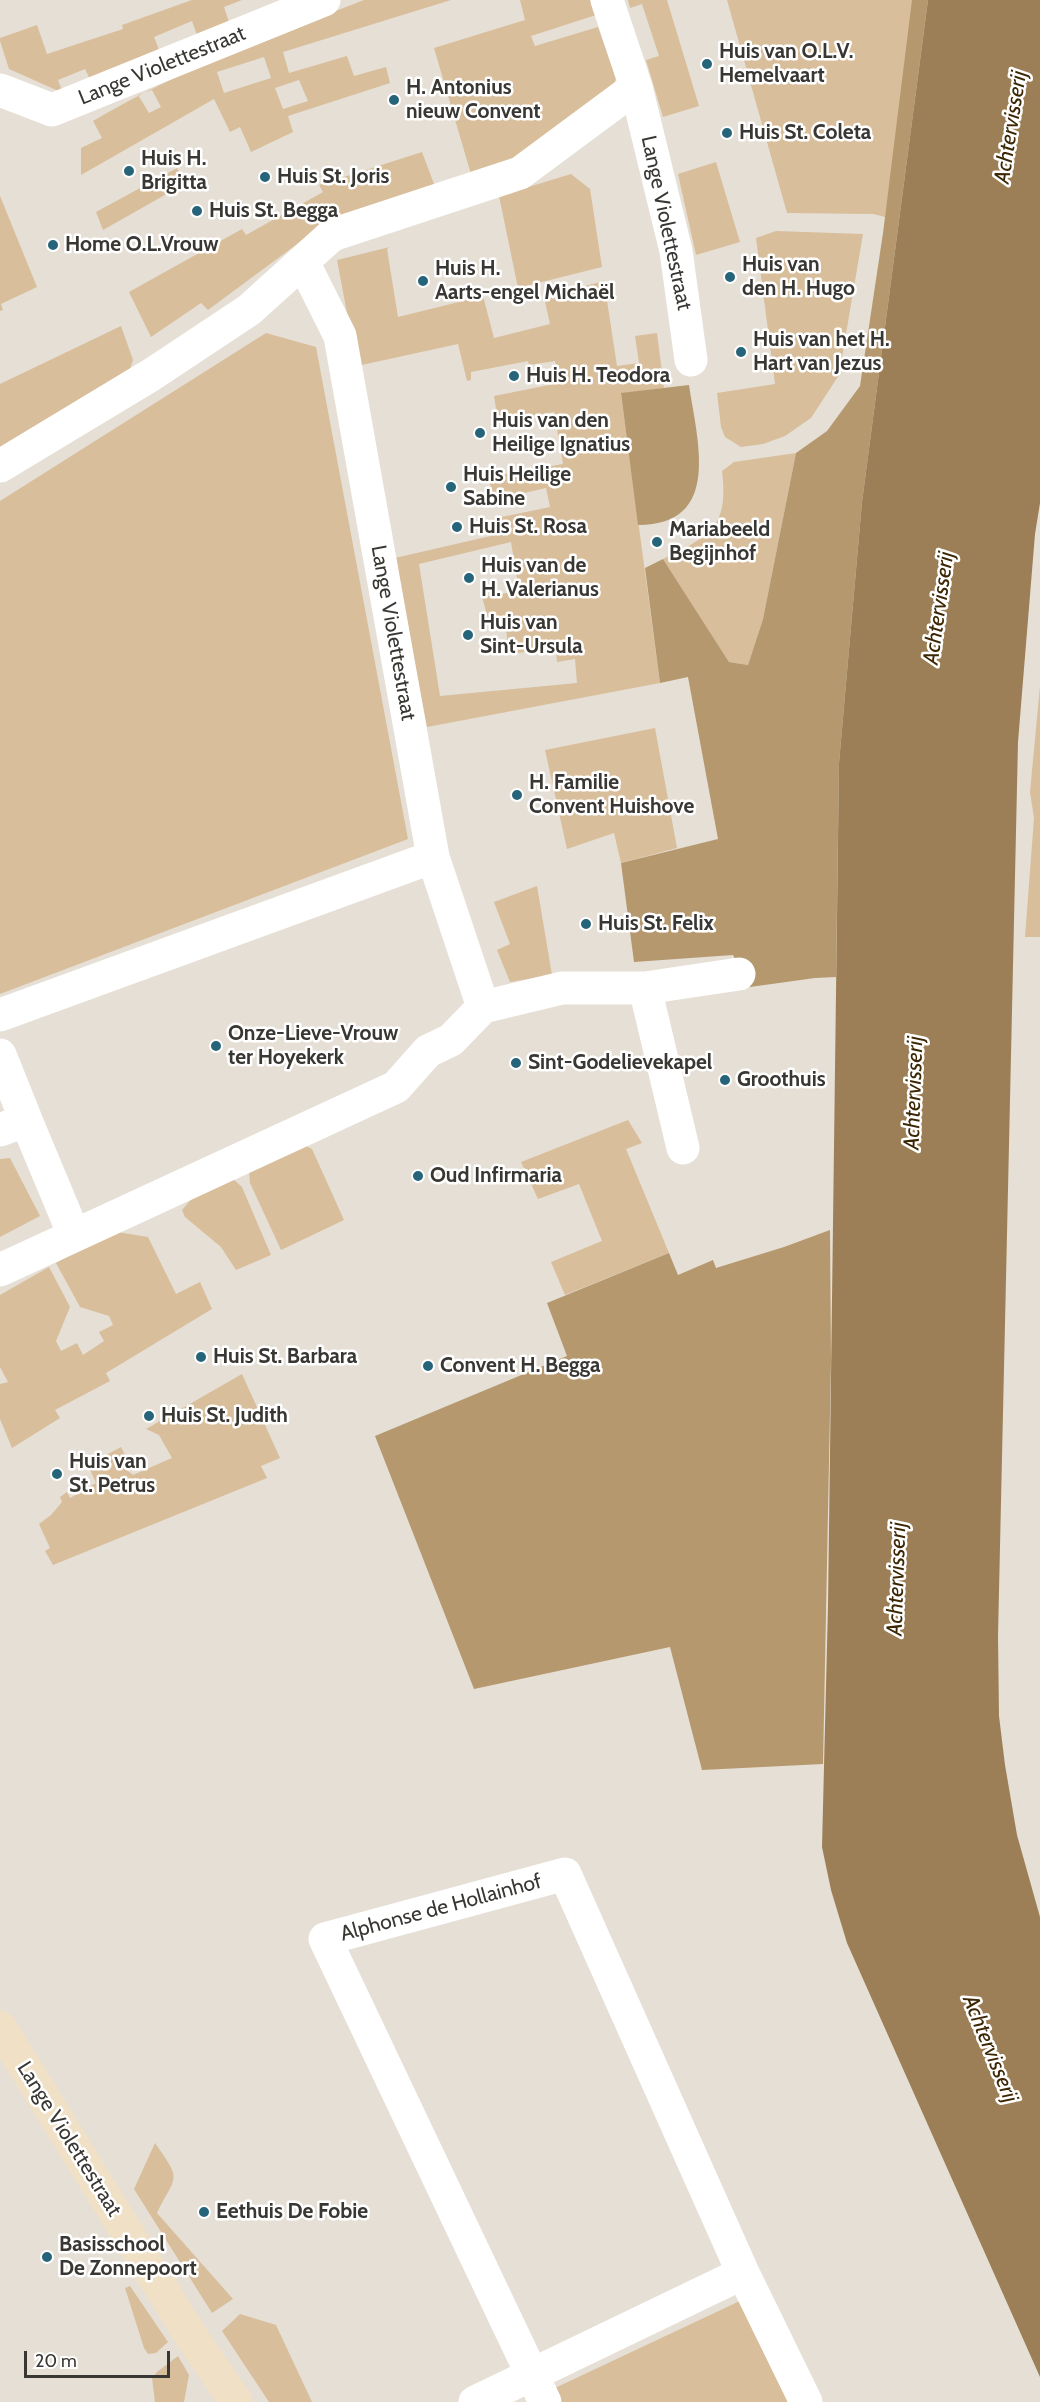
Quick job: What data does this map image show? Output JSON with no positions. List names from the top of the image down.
{
  "streets": {
    "street": ["Lange Violettestraat", "Alphonse de Hollainhof"]
  },
  "water": ["Achtervisserij"],
  "places": [
    "Huis van O.L.V. Hemelvaart",
    "H. Antonius nieuw Convent",
    "Huis St. Coleta",
    "Huis H. Brigitta",
    "Huis St. Joris",
    "Huis St. Begga",
    "Home O.L.Vrouw",
    "Huis van den H. Hugo",
    "Huis H. Aarts-engel Michaël",
    "Huis van het H. Hart van Jezus",
    "Huis H. Teodora",
    "Huis van den Heilige Ignatius",
    "Huis Heilige Sabine",
    "Huis St. Rosa",
    "Mariabeeld Begijnhof",
    "Huis van de H. Valerianus",
    "Huis van Sint-Ursula",
    "H. Familie Convent Huishove",
    "Huis St. Felix",
    "Onze-Lieve-Vrouw ter Hoyekerk",
    "Sint-Godelievekapel",
    "Groothuis",
    "Oud Infirmaria",
    "Huis St. Barbara",
    "Convent H. Begga",
    "Huis St. Judith",
    "Huis van St. Petrus",
    "Eethuis De Fobie",
    "Basisschool De Zonnepoort"
  ],
  "scale_bar": "20 m"
}
